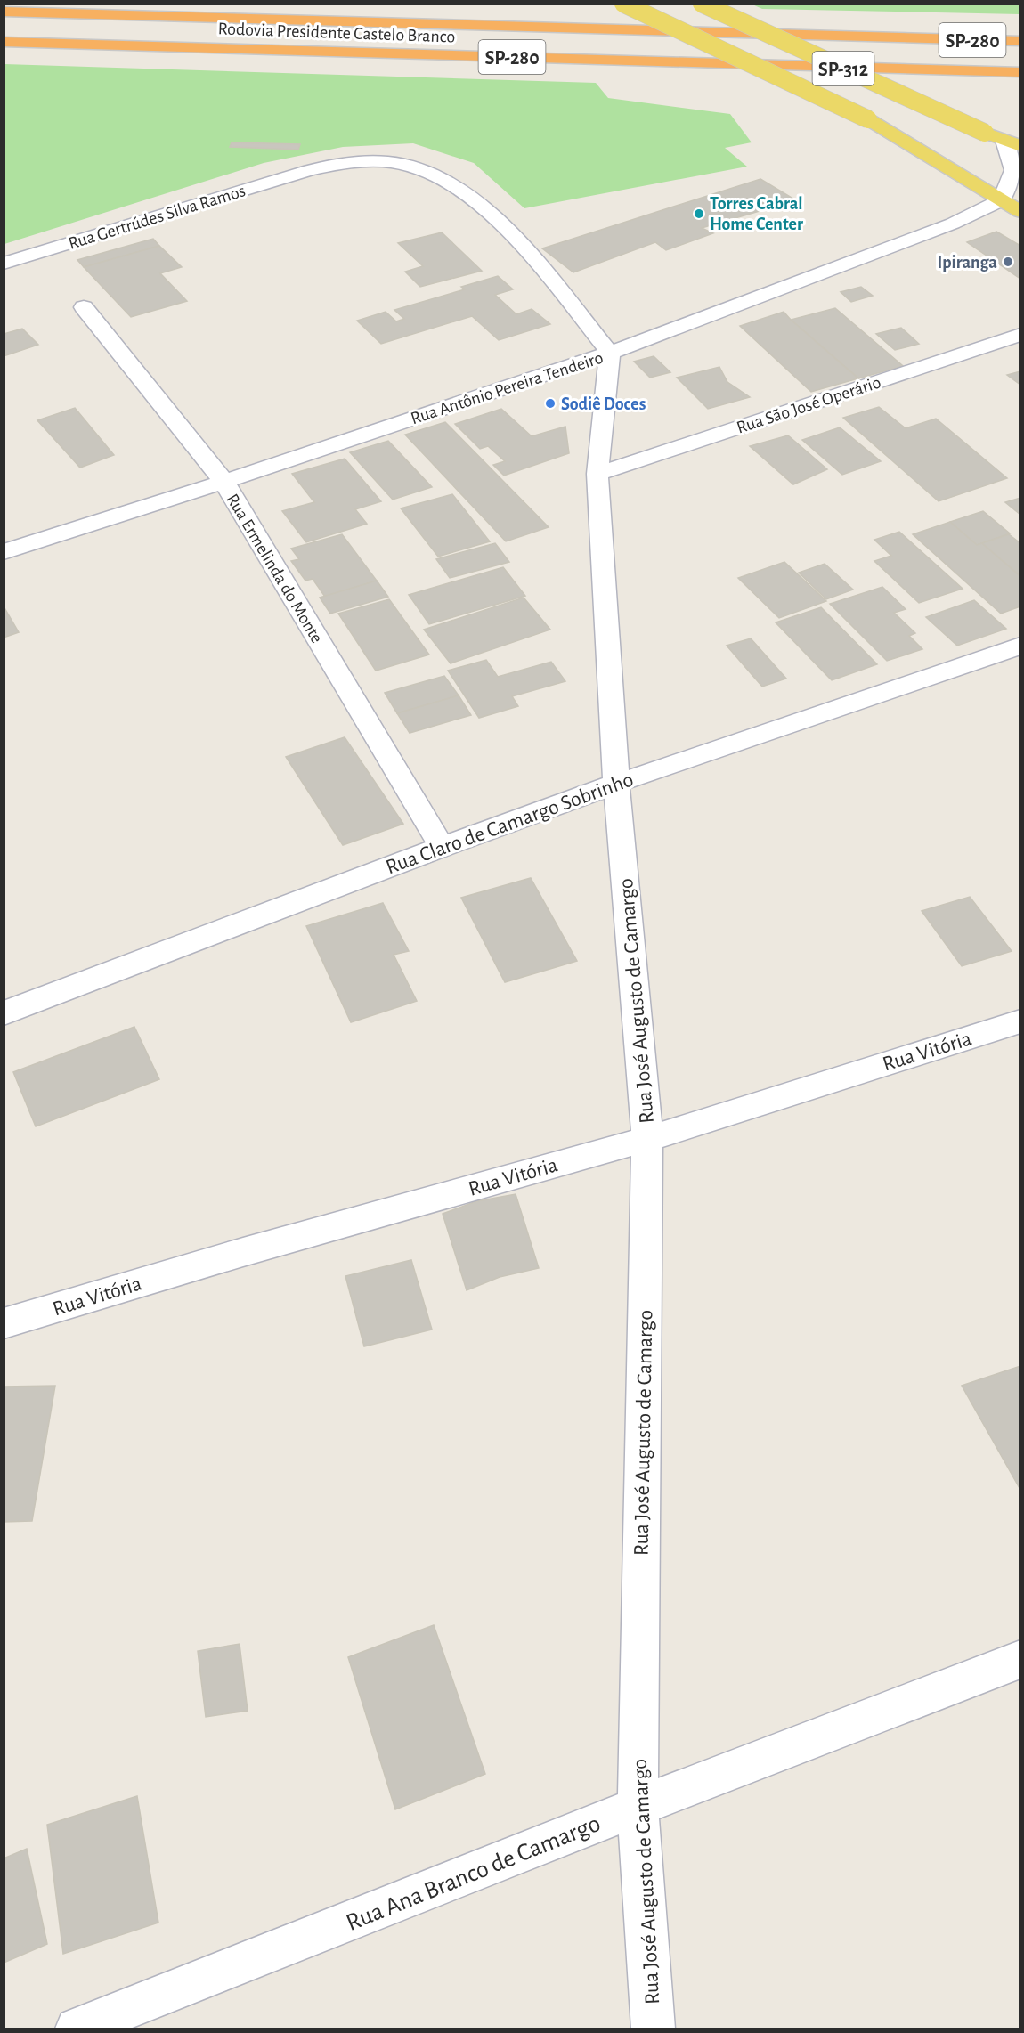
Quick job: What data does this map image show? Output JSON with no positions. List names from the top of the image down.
{
  "streets": {
    "highway": ["Rodovia Presidente Castelo Branco", "SP-280"],
    "main road": ["SP-312"],
    "street": [
      "Rua Gertrúdes Silva Ramos",
      "Rua Antônio Pereira Tendeiro",
      "Rua São José Operário",
      "Rua Ermelinda do Monte",
      "Rua Claro de Camargo Sobrinho",
      "Rua José Augusto de Camargo",
      "Rua Vitória",
      "Rua Ana Branco de Camargo"
    ]
  },
  "crossings": [
    ["SP-312", "Rua Antônio Pereira Tendeiro"],
    ["Rua Gertrúdes Silva Ramos", "Rua Antônio Pereira Tendeiro"],
    ["Rua Gertrúdes Silva Ramos", "Rua José Augusto de Camargo"],
    ["Rua Antônio Pereira Tendeiro", "Rua Ermelinda do Monte"],
    ["Rua Antônio Pereira Tendeiro", "Rua José Augusto de Camargo"],
    ["Rua São José Operário", "Rua José Augusto de Camargo"],
    ["Rua Ermelinda do Monte", "Rua Claro de Camargo Sobrinho"],
    ["Rua Claro de Camargo Sobrinho", "Rua José Augusto de Camargo"],
    ["Rua José Augusto de Camargo", "Rua Vitória"],
    ["Rua José Augusto de Camargo", "Rua Ana Branco de Camargo"]
  ],
  "places": ["Torres Cabral Home Center", "Ipiranga", "Sodiê Doces"]
}
